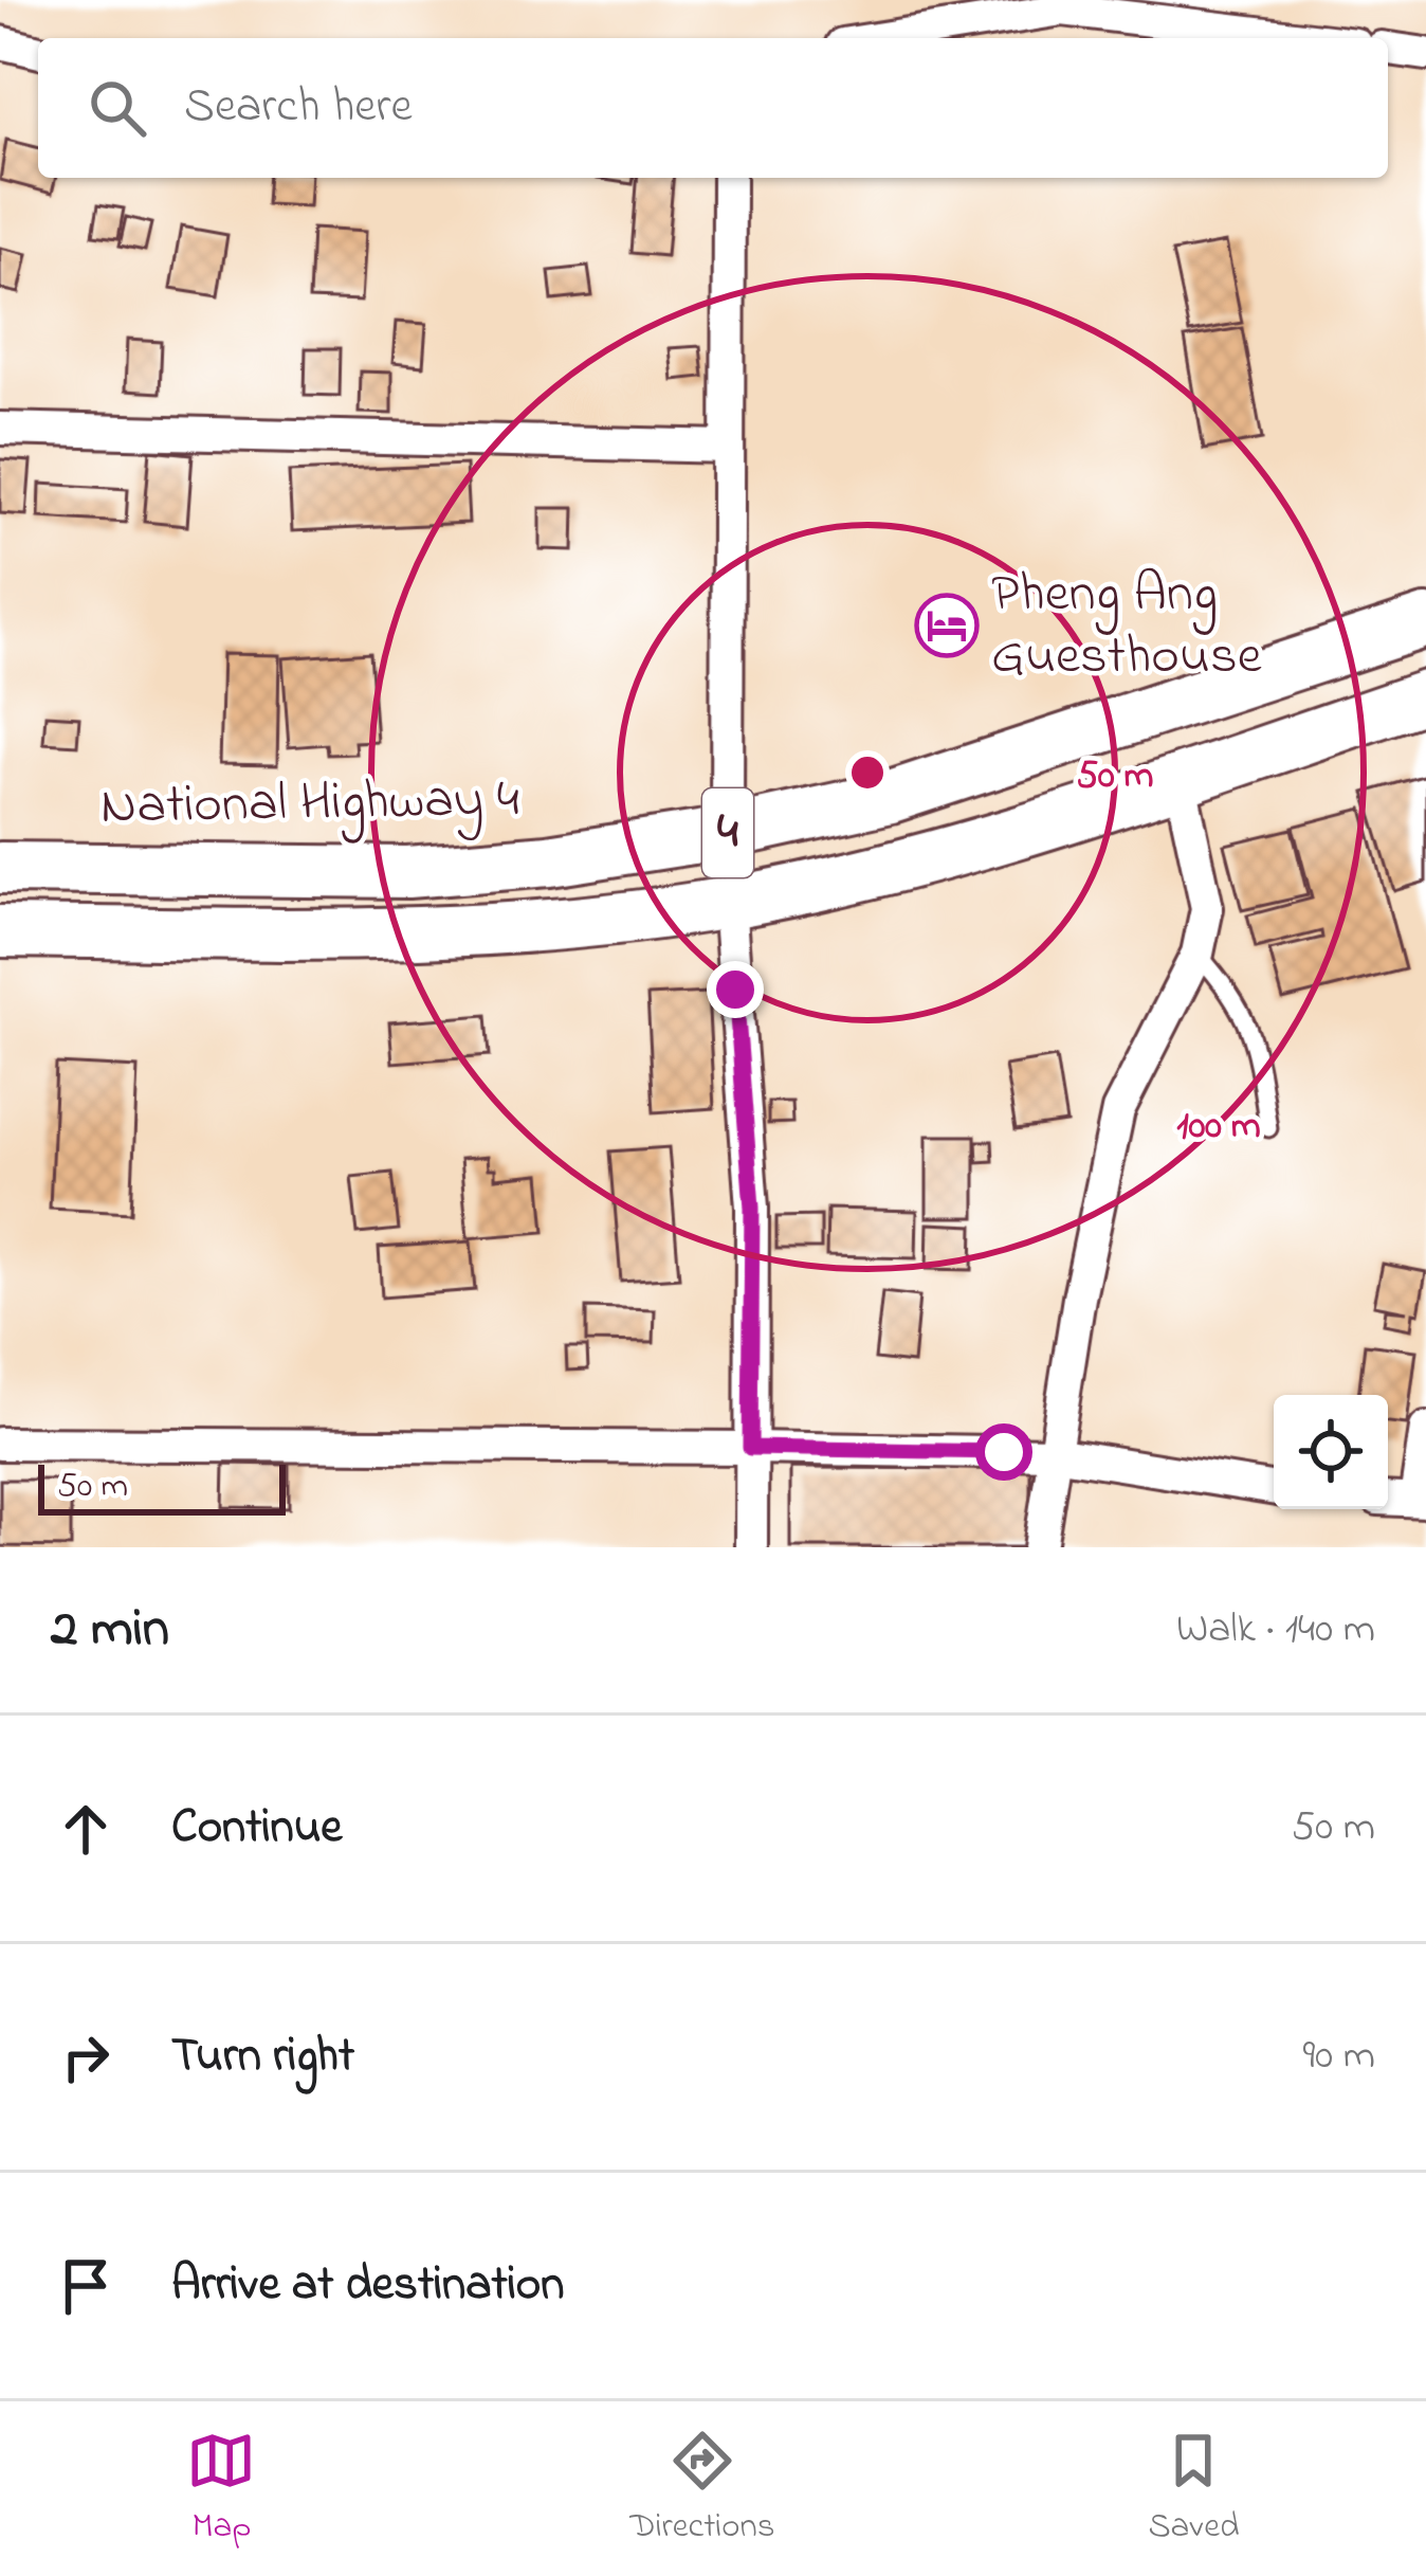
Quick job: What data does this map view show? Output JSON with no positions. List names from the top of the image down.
{
  "streets": {
    "highway": ["National Highway 4", "4"]
  },
  "places": {
    "hotel": ["Pheng Ang Guesthouse"]
  },
  "scale_bar": "50 m",
  "page": {
    "search": "Search here",
    "scale": "50 m",
    "heading": ["2 min", "Walk · 140 m"],
    "list": [
      ["Continue", "50 m"],
      ["Turn right", "90 m"],
      "Arrive at destination"
    ],
    "nav": ["Map", "Directions", "Saved"]
  },
  "rings": ["50 m", "100 m"]
}
